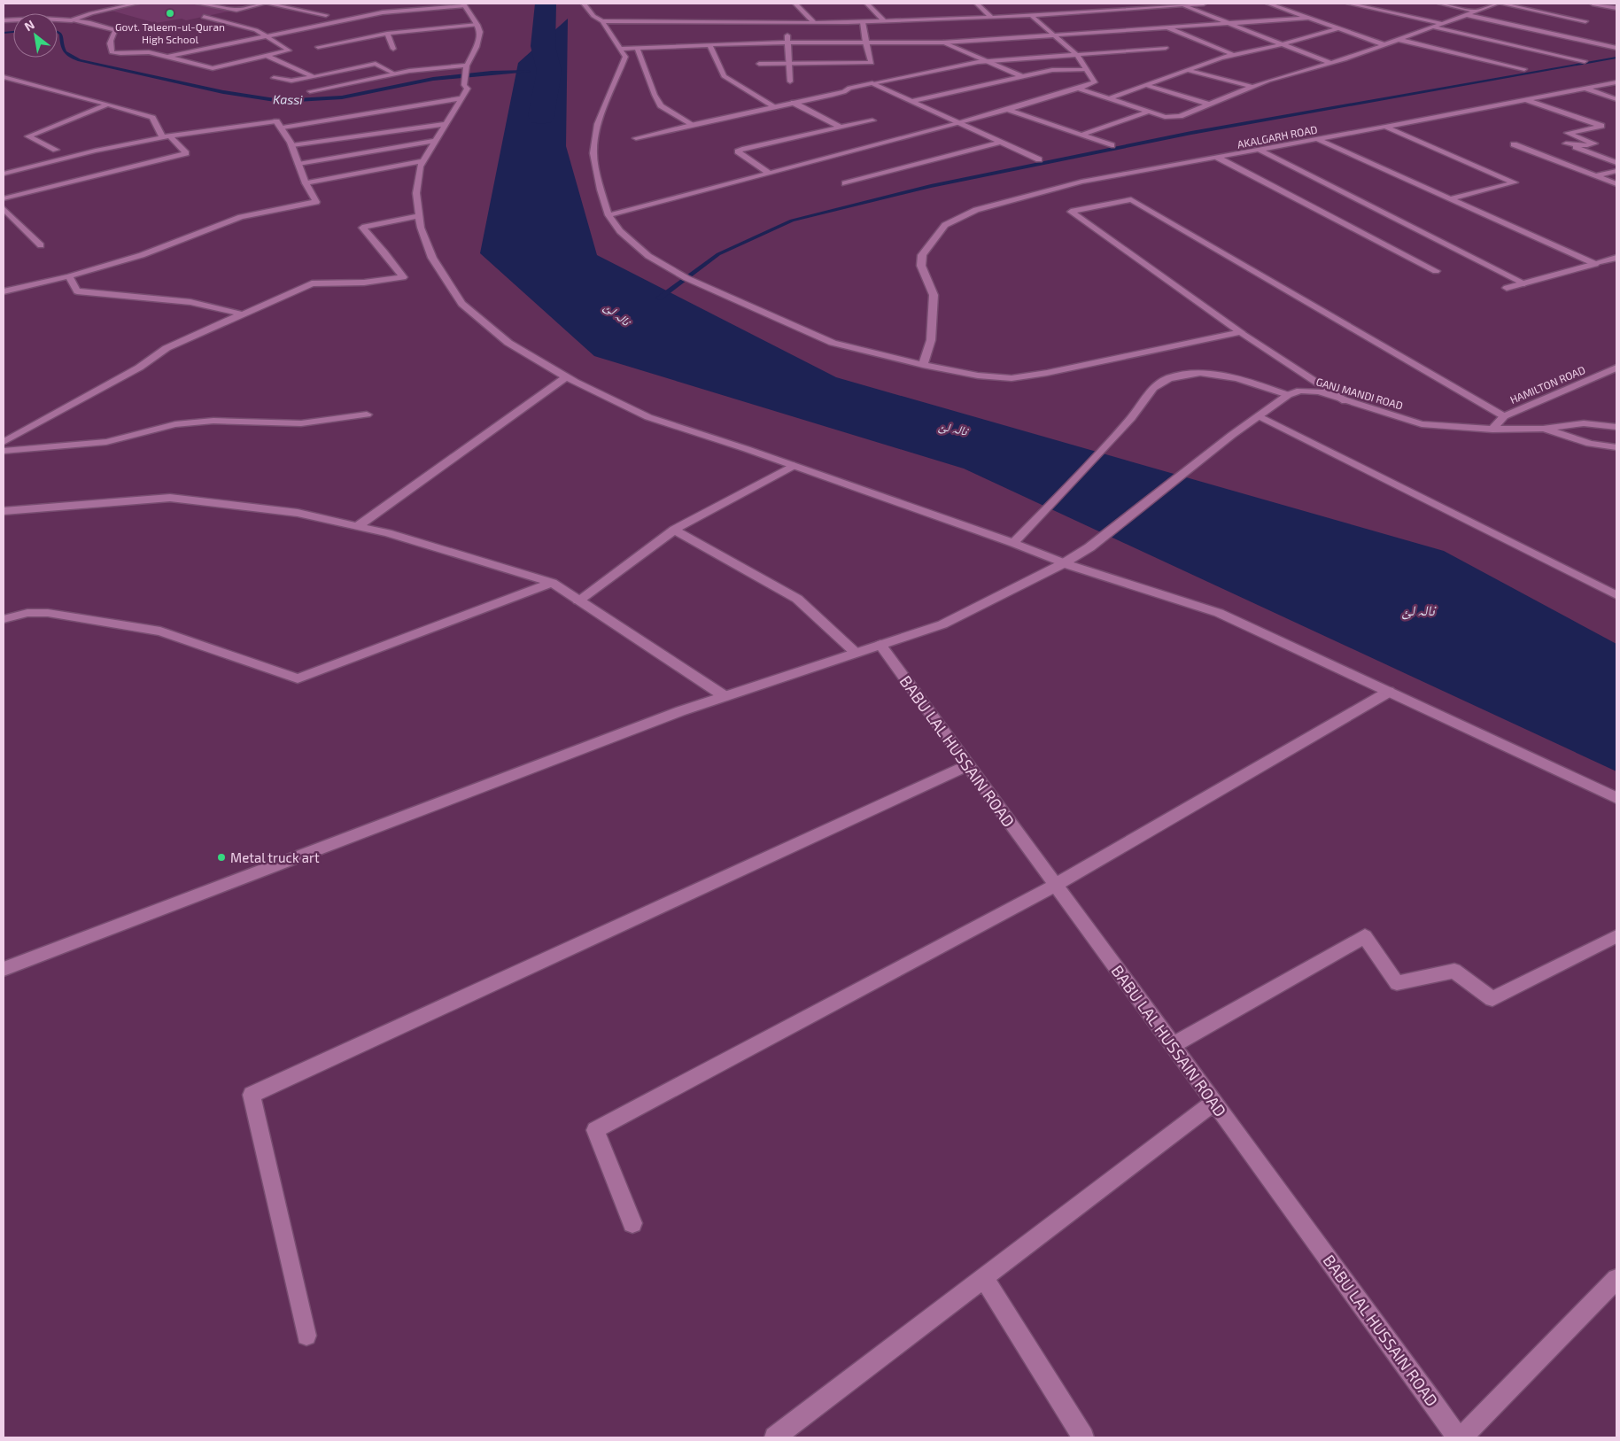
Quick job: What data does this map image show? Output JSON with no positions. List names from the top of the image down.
{
  "streets": {
    "street": [
      "AKALGARH ROAD",
      "HAMILTON ROAD",
      "GANJ MANDI ROAD",
      "BABU LAL HUSSAIN ROAD"
    ]
  },
  "crossings": [
    ["HAMILTON ROAD", "GANJ MANDI ROAD"],
    ["GANJ MANDI ROAD", "BABU LAL HUSSAIN ROAD"]
  ],
  "water": ["Kassi", "نالہ لئ"],
  "places": ["Govt. Taleem-ul-Quran High School", "Metal truck art"],
  "north": "top left"
}
